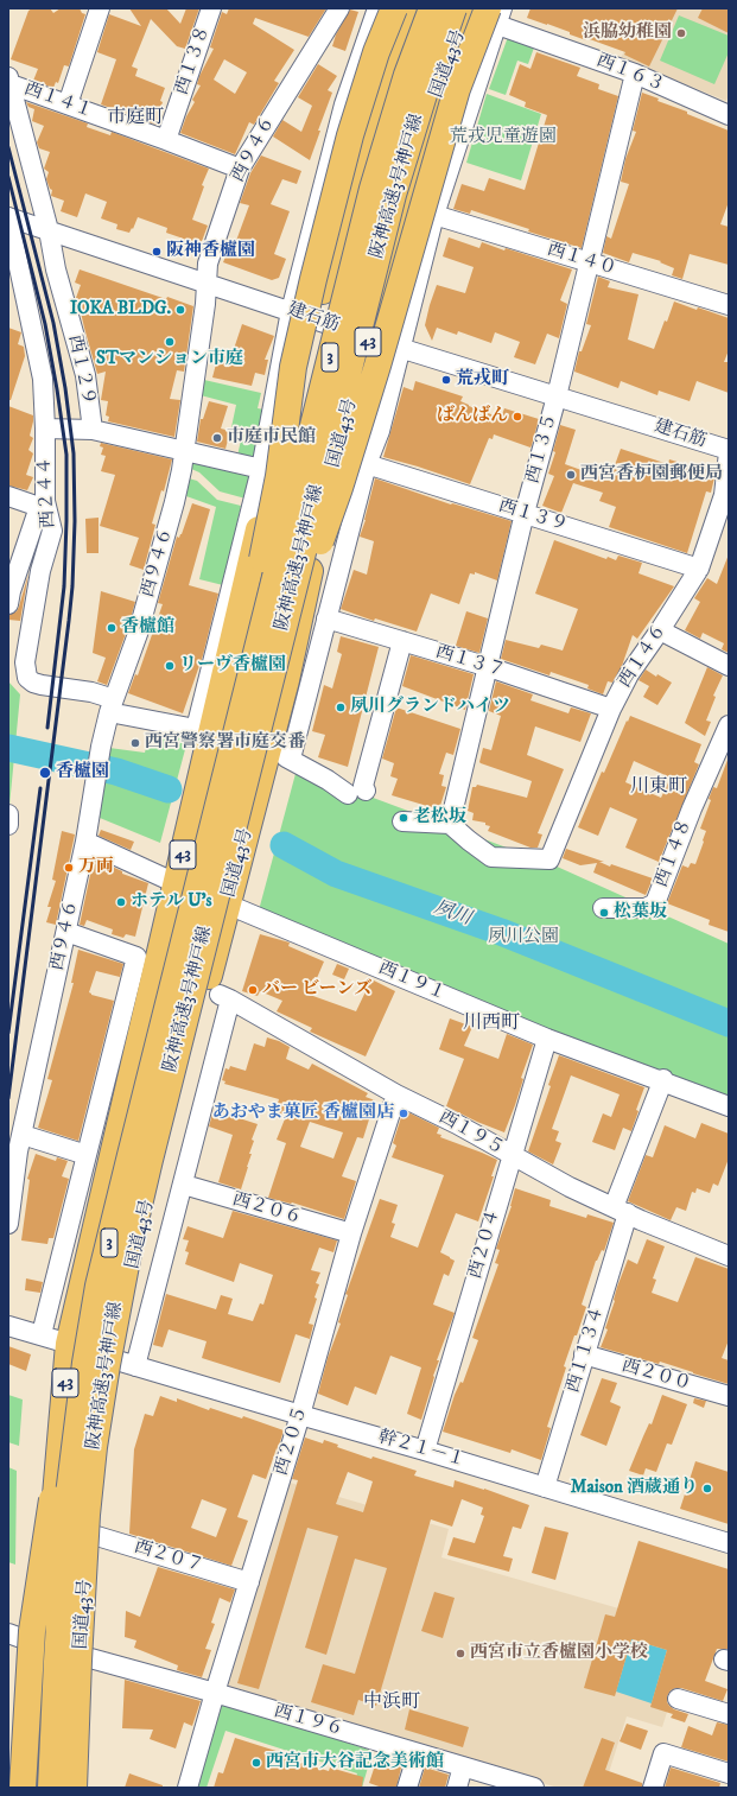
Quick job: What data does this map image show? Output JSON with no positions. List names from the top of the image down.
{
  "streets": {
    "highway": [
      "国道43号",
      "阪神高速3号神戸線",
      "43",
      "3"
    ],
    "street": [
      "西１３８",
      "西１６３",
      "西１４１",
      "西９４６",
      "西１４０",
      "建石筋",
      "西１２９",
      "西１３５",
      "西２４４",
      "西１３９",
      "西１４６",
      "西１３７",
      "西１４８",
      "西１９１",
      "西１９５",
      "西２０６",
      "西２０４",
      "西１１３４",
      "西２００",
      "西２０５",
      "幹２１－１",
      "西２０７",
      "西１９６"
    ]
  },
  "crossings": [
    ["西１３８", "西１４１"],
    ["国道43号", "西１６３"],
    ["国道43号", "阪神高速3号神戸線"],
    ["国道43号", "建石筋"],
    ["国道43号", "西１２９"],
    ["国道43号", "西１９１"],
    ["国道43号", "幹２１－１"],
    ["国道43号", "西２０７"],
    ["国道43号", "西１９６"],
    ["西１６３", "阪神高速3号神戸線"],
    ["西１６３", "西１３５"],
    ["西１４１", "西９４６"],
    ["西１４１", "西１２９"],
    ["西９４６", "建石筋"],
    ["西９４６", "西１２９"],
    ["西９４６", "西２４４"],
    ["西１４０", "西１３５"],
    ["建石筋", "43"],
    ["建石筋", "西１２９"],
    ["建石筋", "西１３５"],
    ["建石筋", "西２４４"],
    ["建石筋", "西１４６"],
    ["43", "西１２９"],
    ["43", "西２４４"],
    ["西１２９", "西２４４"],
    ["西１３５", "西１３９"],
    ["西１３５", "西１４６"],
    ["西１３５", "西１３７"],
    ["西１３９", "西１４６"],
    ["西１４６", "西１３７"],
    ["西１９１", "西２０４"],
    ["西１９１", "西１１３４"],
    ["西１９５", "西２０６"],
    ["西１９５", "西２０４"],
    ["西１９５", "西１１３４"],
    ["西１９５", "西２０５"],
    ["西２０６", "西２０５"],
    ["西２０４", "幹２１－１"],
    ["西１１３４", "西２００"],
    ["西１１３４", "幹２１－１"],
    ["西２０５", "幹２１－１"],
    ["西２０５", "西２０７"],
    ["西２０５", "西１９６"]
  ],
  "districts": [
    "市庭町",
    "川東町",
    "川西町",
    "中浜町"
  ],
  "water": ["夙川"],
  "parks": ["荒戎児童遊園", "夙川公園"],
  "places": [
    "浜脇幼稚園",
    "阪神香櫨園",
    "IOKA BLDG.",
    "STマンション市庭",
    "荒戎町",
    "ばんばん",
    "市庭市民館",
    "西宮香枦園郵便局",
    "香櫨館",
    "リーヴ香櫨園",
    "夙川グランドハイツ",
    "西宮警察署市庭交番",
    "香櫨園",
    "老松坂",
    "万両",
    "ホテル U's",
    "松葉坂",
    "バー ビーンズ",
    "あおやま菓匠 香櫨園店",
    "Maison 酒蔵通り",
    "西宮市立香櫨園小学校",
    "西宮市大谷記念美術館"
  ]
}
